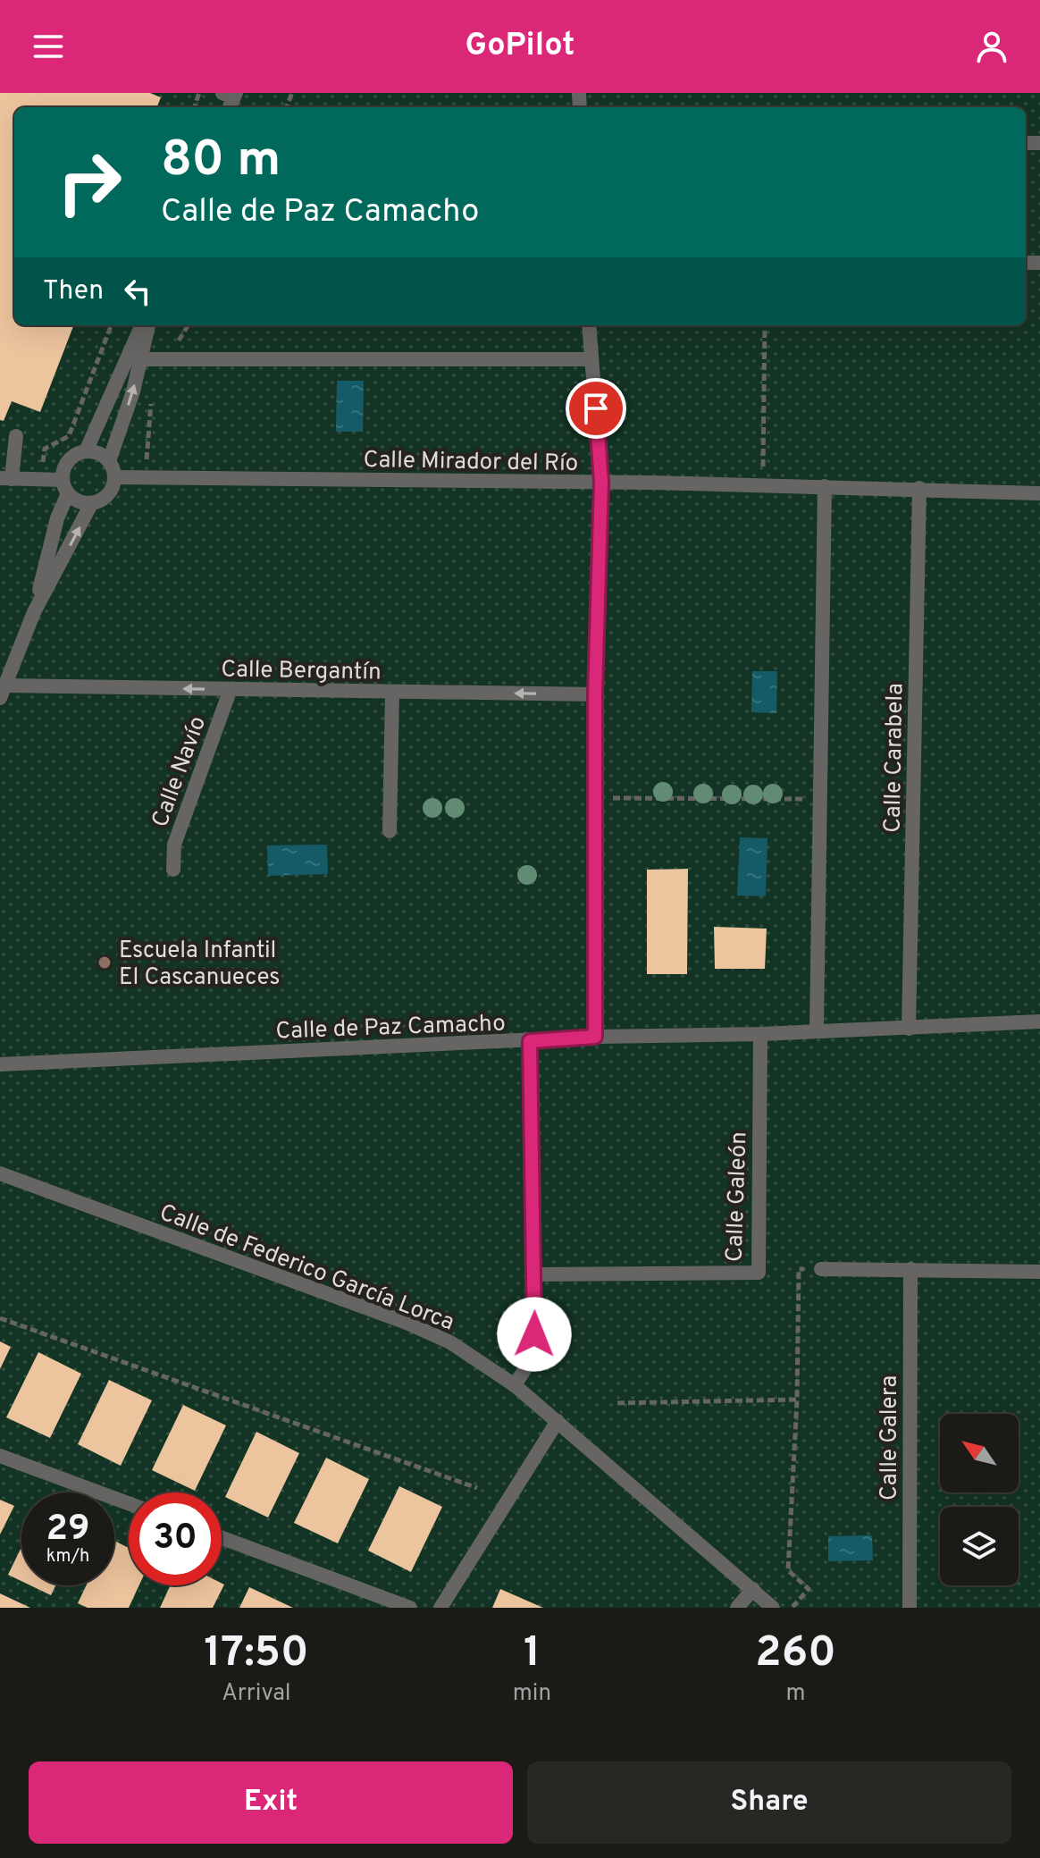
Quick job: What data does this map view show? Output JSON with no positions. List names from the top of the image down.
{
  "streets": {
    "street": [
      "Calle Mirador del Río",
      "Calle Bergantín",
      "Calle Carabela",
      "Calle Navío",
      "Calle de Paz Camacho",
      "Calle Galeón",
      "Calle de Federico García Lorca",
      "Calle Galera"
    ]
  },
  "crossings": [
    ["Calle Mirador del Río", "Calle Carabela"],
    ["Calle Bergantín", "Calle Navío"],
    ["Calle Carabela", "Calle de Paz Camacho"],
    ["Calle de Paz Camacho", "Calle Galeón"]
  ],
  "one_way": ["Calle Bergantín"],
  "places": ["Escuela Infantil El Cascanueces"],
  "north": "top left",
  "page": {
    "header": "GoPilot",
    "turn": ["80 m", "Calle de Paz Camacho"],
    "then": "Then",
    "speed": "29 km/h",
    "limit": "30",
    "eta": [
      "17:50",
      "Arrival",
      "1",
      "min",
      "260",
      "m"
    ],
    "buttons": ["Exit", "Share"]
  }
}
